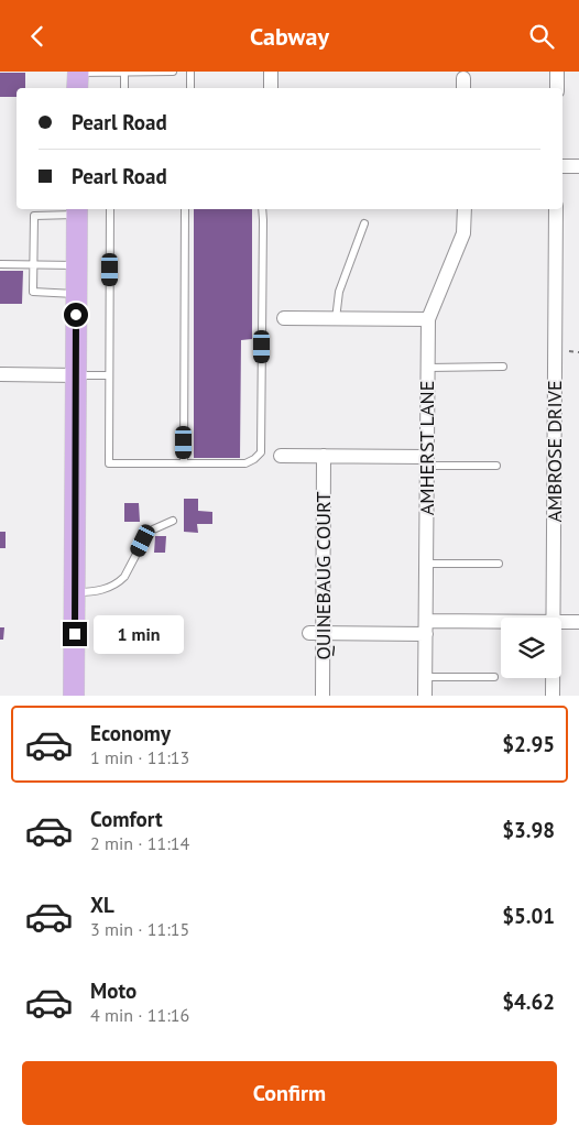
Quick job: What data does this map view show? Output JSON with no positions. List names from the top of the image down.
{
  "streets": {
    "street": ["AMHERST LANE", "AMBROSE DRIVE", "QUINEBAUG COURT"]
  },
  "page": {
    "header": "Cabway",
    "banner": ["Pearl Road", "Pearl Road"],
    "bubble": "1 min",
    "list": [
      {
        "name": "Economy",
        "note": "1 min · 11:13",
        "value": "$2.95"
      },
      {
        "name": "Comfort",
        "note": "2 min · 11:14",
        "value": "$3.98"
      },
      {
        "name": "XL",
        "note": "3 min · 11:15",
        "value": "$5.01"
      },
      {
        "name": "Moto",
        "note": "4 min · 11:16",
        "value": "$4.62"
      }
    ],
    "buttons": "Confirm"
  }
}
